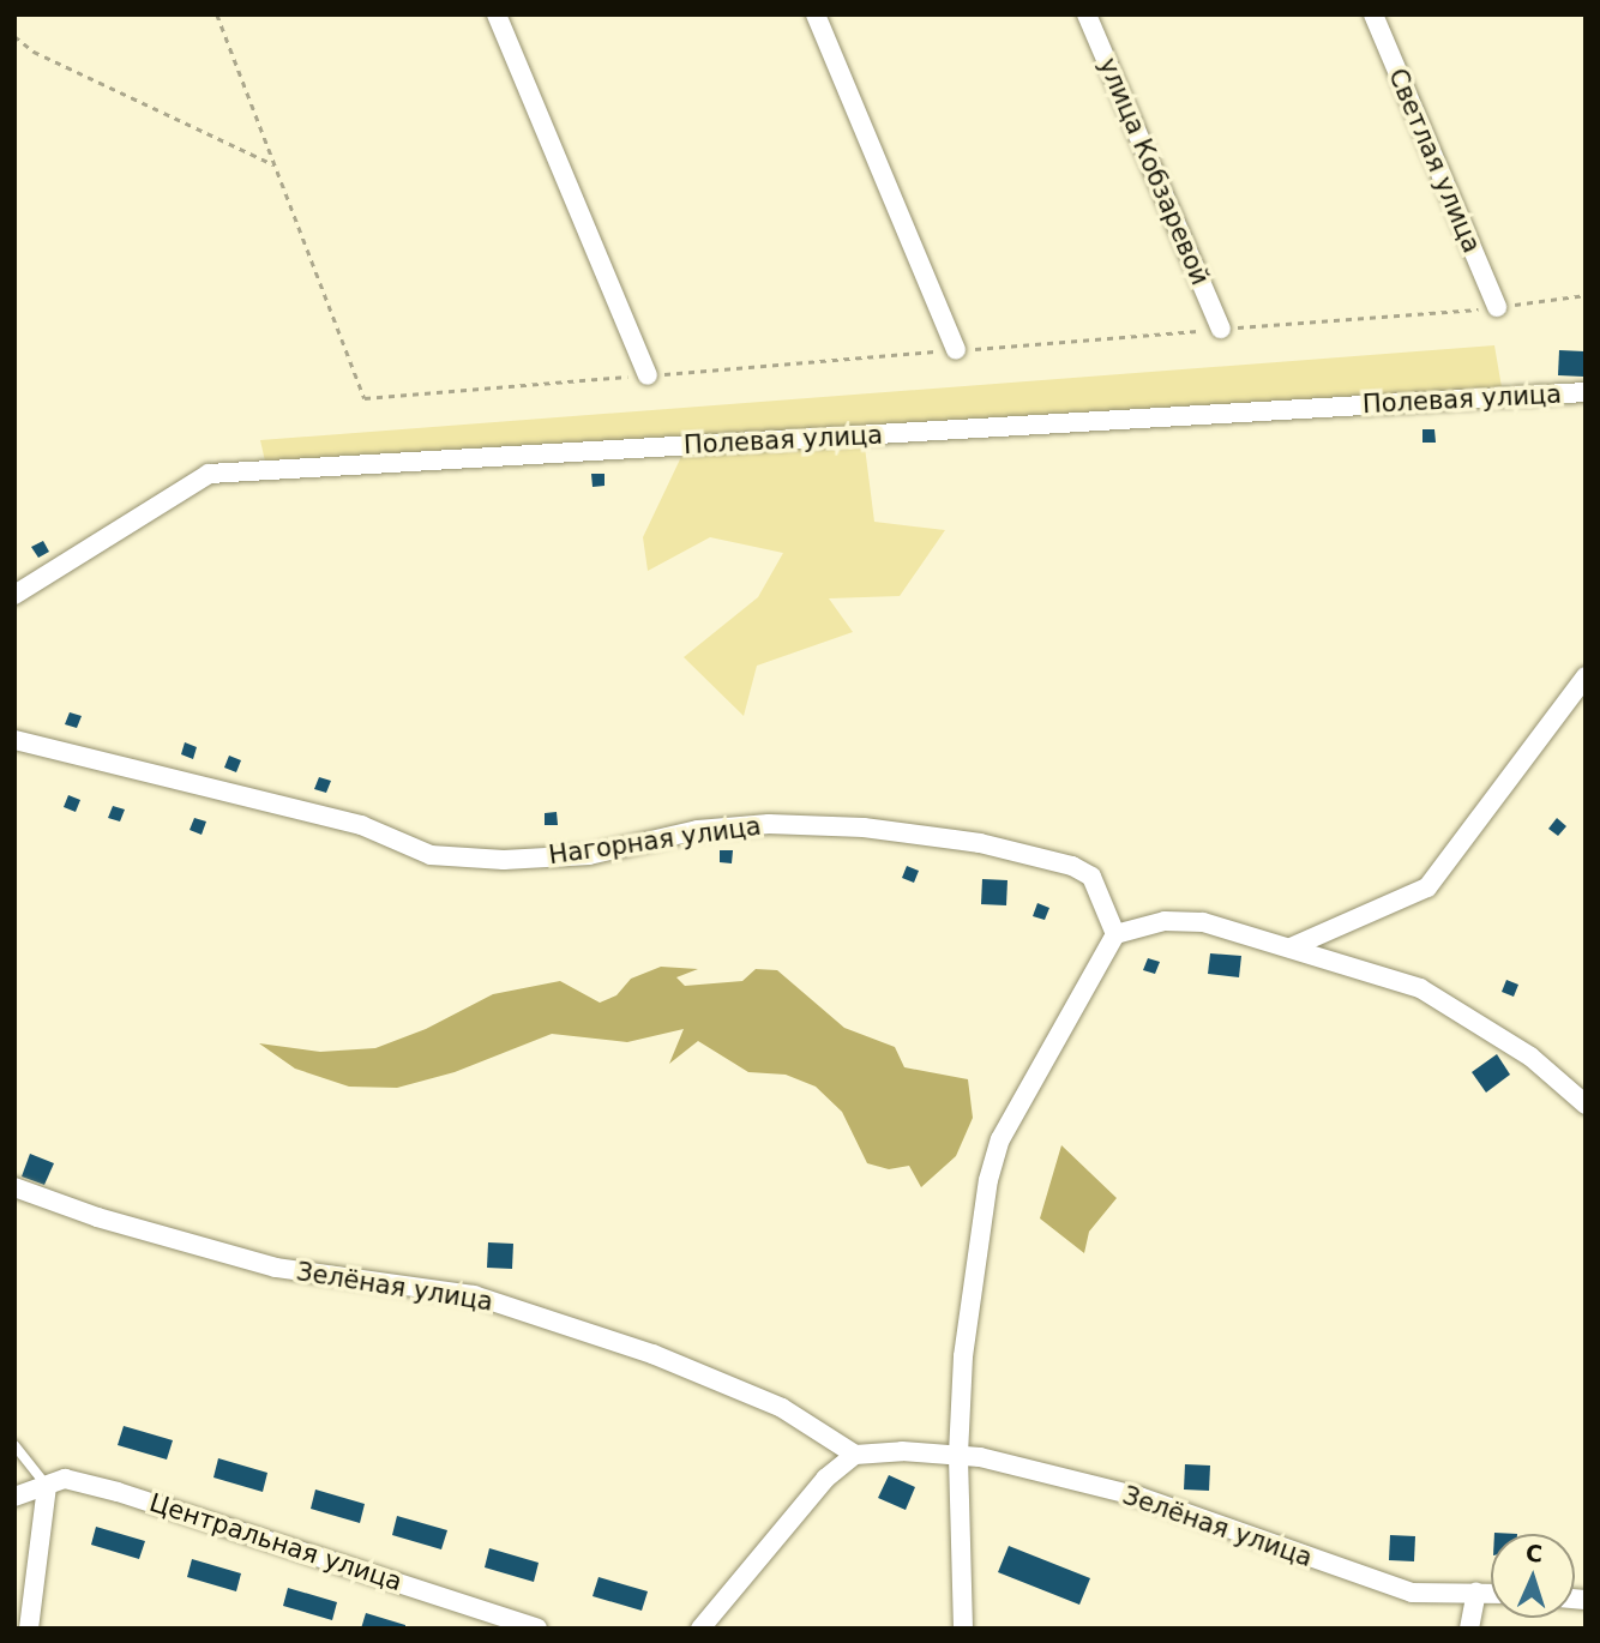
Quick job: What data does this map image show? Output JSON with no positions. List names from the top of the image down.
{
  "streets": {
    "street": [
      "Светлая улица",
      "улица Кобзаревой",
      "Полевая улица",
      "Нагорная улица",
      "Зелёная улица",
      "Центральная улица"
    ]
  },
  "north": "top"
}
